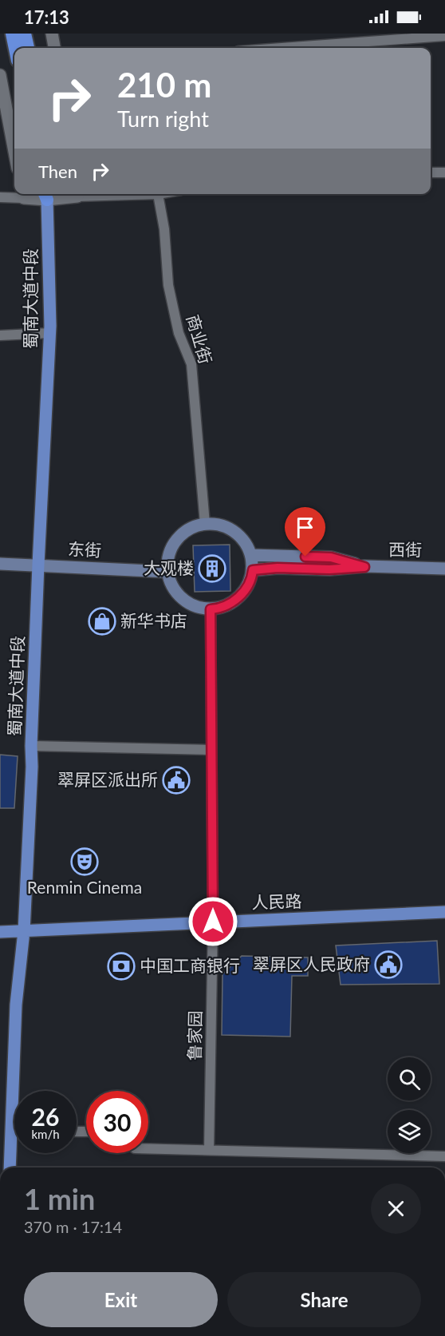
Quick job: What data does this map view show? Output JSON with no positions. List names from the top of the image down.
{
  "streets": {
    "main road": [
      "蜀南大道中段",
      "东街",
      "西街",
      "人民路"
    ],
    "street": ["商业街", "鲁家园"]
  },
  "crossings": [
    ["蜀南大道中段", "东街"],
    ["蜀南大道中段", "人民路"],
    ["商业街", "东街"],
    ["商业街", "西街"],
    ["商业街", "鲁家园"],
    ["东街", "西街"],
    ["东街", "鲁家园"],
    ["西街", "鲁家园"],
    ["人民路", "鲁家园"]
  ],
  "places": {
    "building": ["大观楼"],
    "shop": ["新华书店"],
    "public building": ["翠屏区派出所", "翠屏区人民政府"],
    "theatre": ["Renmin Cinema"],
    "bank": ["中国工商银行"]
  },
  "page": {
    "status": "17:13",
    "turn": ["210 m", "Turn right"],
    "then": "Then",
    "speed": "26 km/h",
    "limit": "30",
    "heading": ["1 min", "370 m · 17:14"],
    "buttons": ["Exit", "Share"]
  }
}
